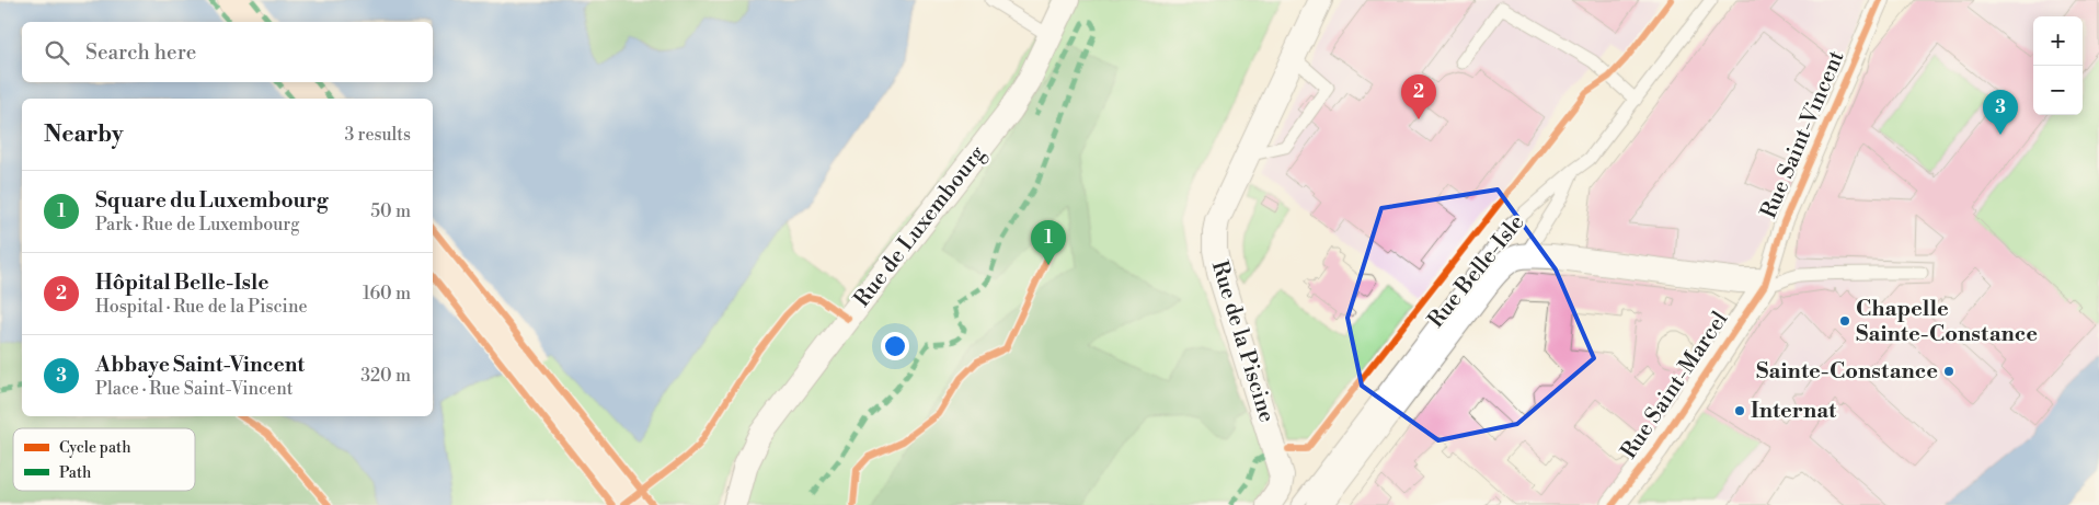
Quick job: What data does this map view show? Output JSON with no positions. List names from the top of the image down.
{
  "streets": {
    "street": [
      "Rue Saint-Vincent",
      "Rue de Luxembourg",
      "Rue Belle-Isle",
      "Rue de la Piscine",
      "Rue Saint-Marcel"
    ]
  },
  "crossings": [
    ["Rue Saint-Vincent", "Rue Saint-Marcel"]
  ],
  "places": ["Chapelle Sainte-Constance", "Sainte-Constance", "Internat"],
  "legend": ["Cycle path", "Path"],
  "page": {
    "map_buttons": ["+", "−"],
    "search": "Search here",
    "pins": ["2", "3", "1"],
    "heading": ["Nearby", "3 results"],
    "list": [
      {
        "mark": "1",
        "name": "Square du Luxembourg",
        "note": "Park · Rue de Luxembourg",
        "value": "50 m"
      },
      {
        "mark": "2",
        "name": "Hôpital Belle-Isle",
        "note": "Hospital · Rue de la Piscine",
        "value": "160 m"
      },
      {
        "mark": "3",
        "name": "Abbaye Saint-Vincent",
        "note": "Place · Rue Saint-Vincent",
        "value": "320 m"
      }
    ]
  }
}
